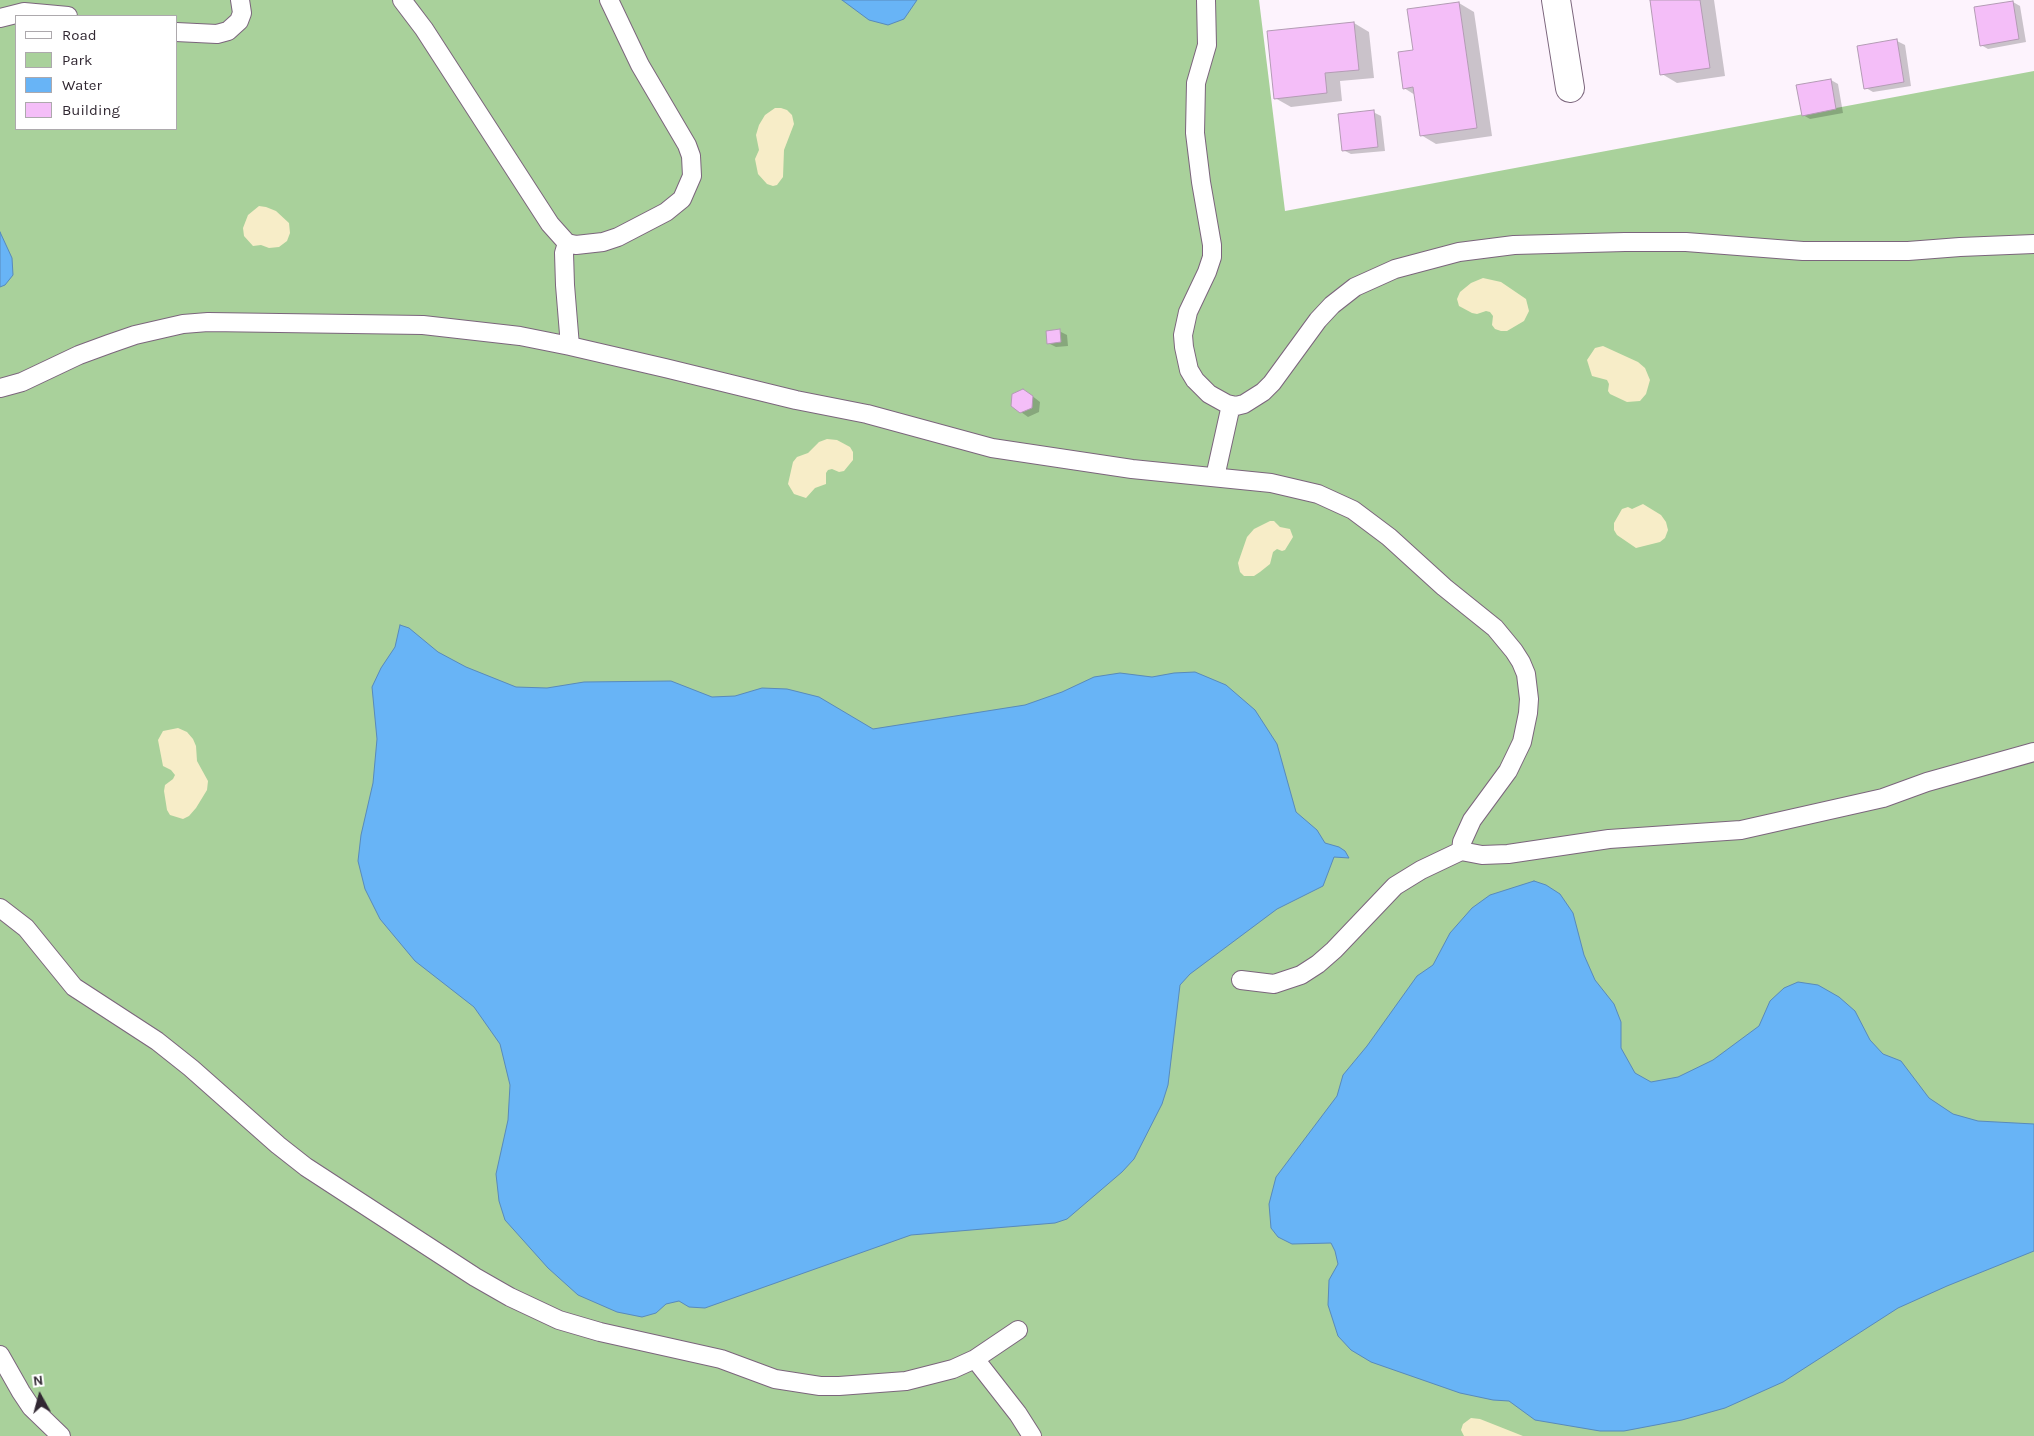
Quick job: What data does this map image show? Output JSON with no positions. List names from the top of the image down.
{
  "legend": [
    "Road",
    "Park",
    "Water",
    "Building"
  ],
  "north": "top"
}
